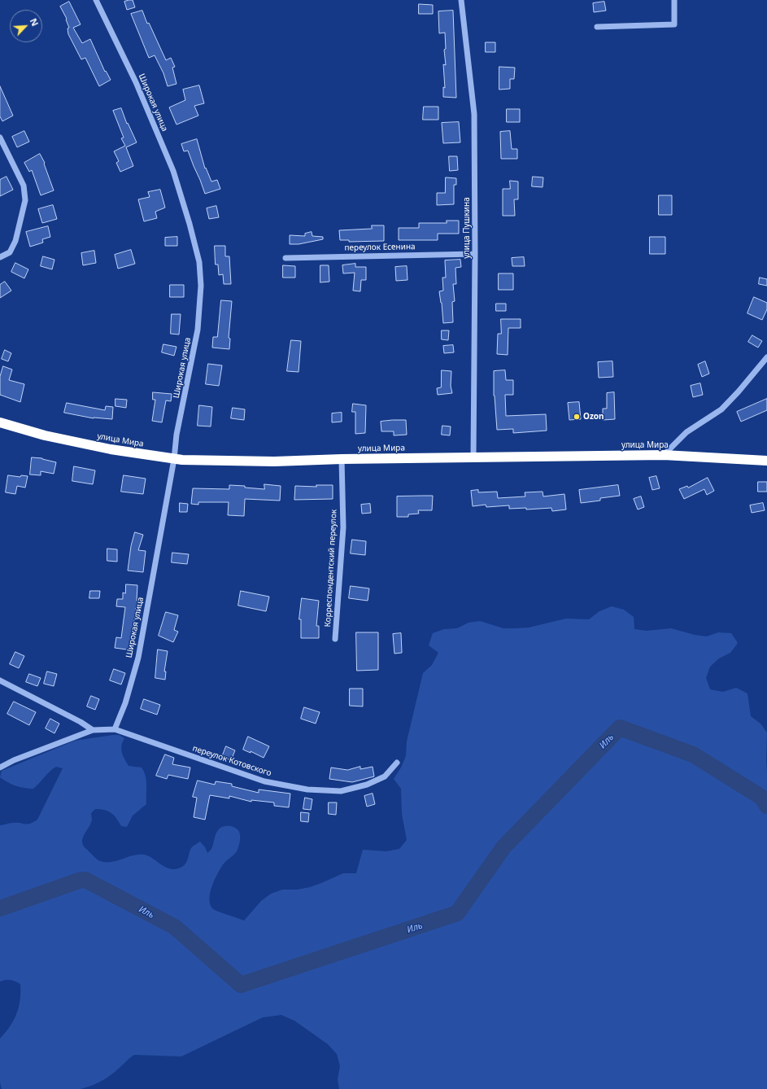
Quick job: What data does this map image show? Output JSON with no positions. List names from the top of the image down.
{
  "streets": {
    "highway": ["улица Мира"],
    "street": [
      "Широкая улица",
      "улица Пушкина",
      "переулок Есенина",
      "Корреспондентский переулок",
      "переулок Котовского"
    ]
  },
  "crossings": [
    ["Широкая улица", "улица Мира"],
    ["Широкая улица", "переулок Котовского"],
    ["улица Пушкина", "переулок Есенина"],
    ["улица Пушкина", "улица Мира"],
    ["улица Мира", "Корреспондентский переулок"]
  ],
  "water": ["Иль"],
  "places": ["Ozon"],
  "north": "top right"
}
